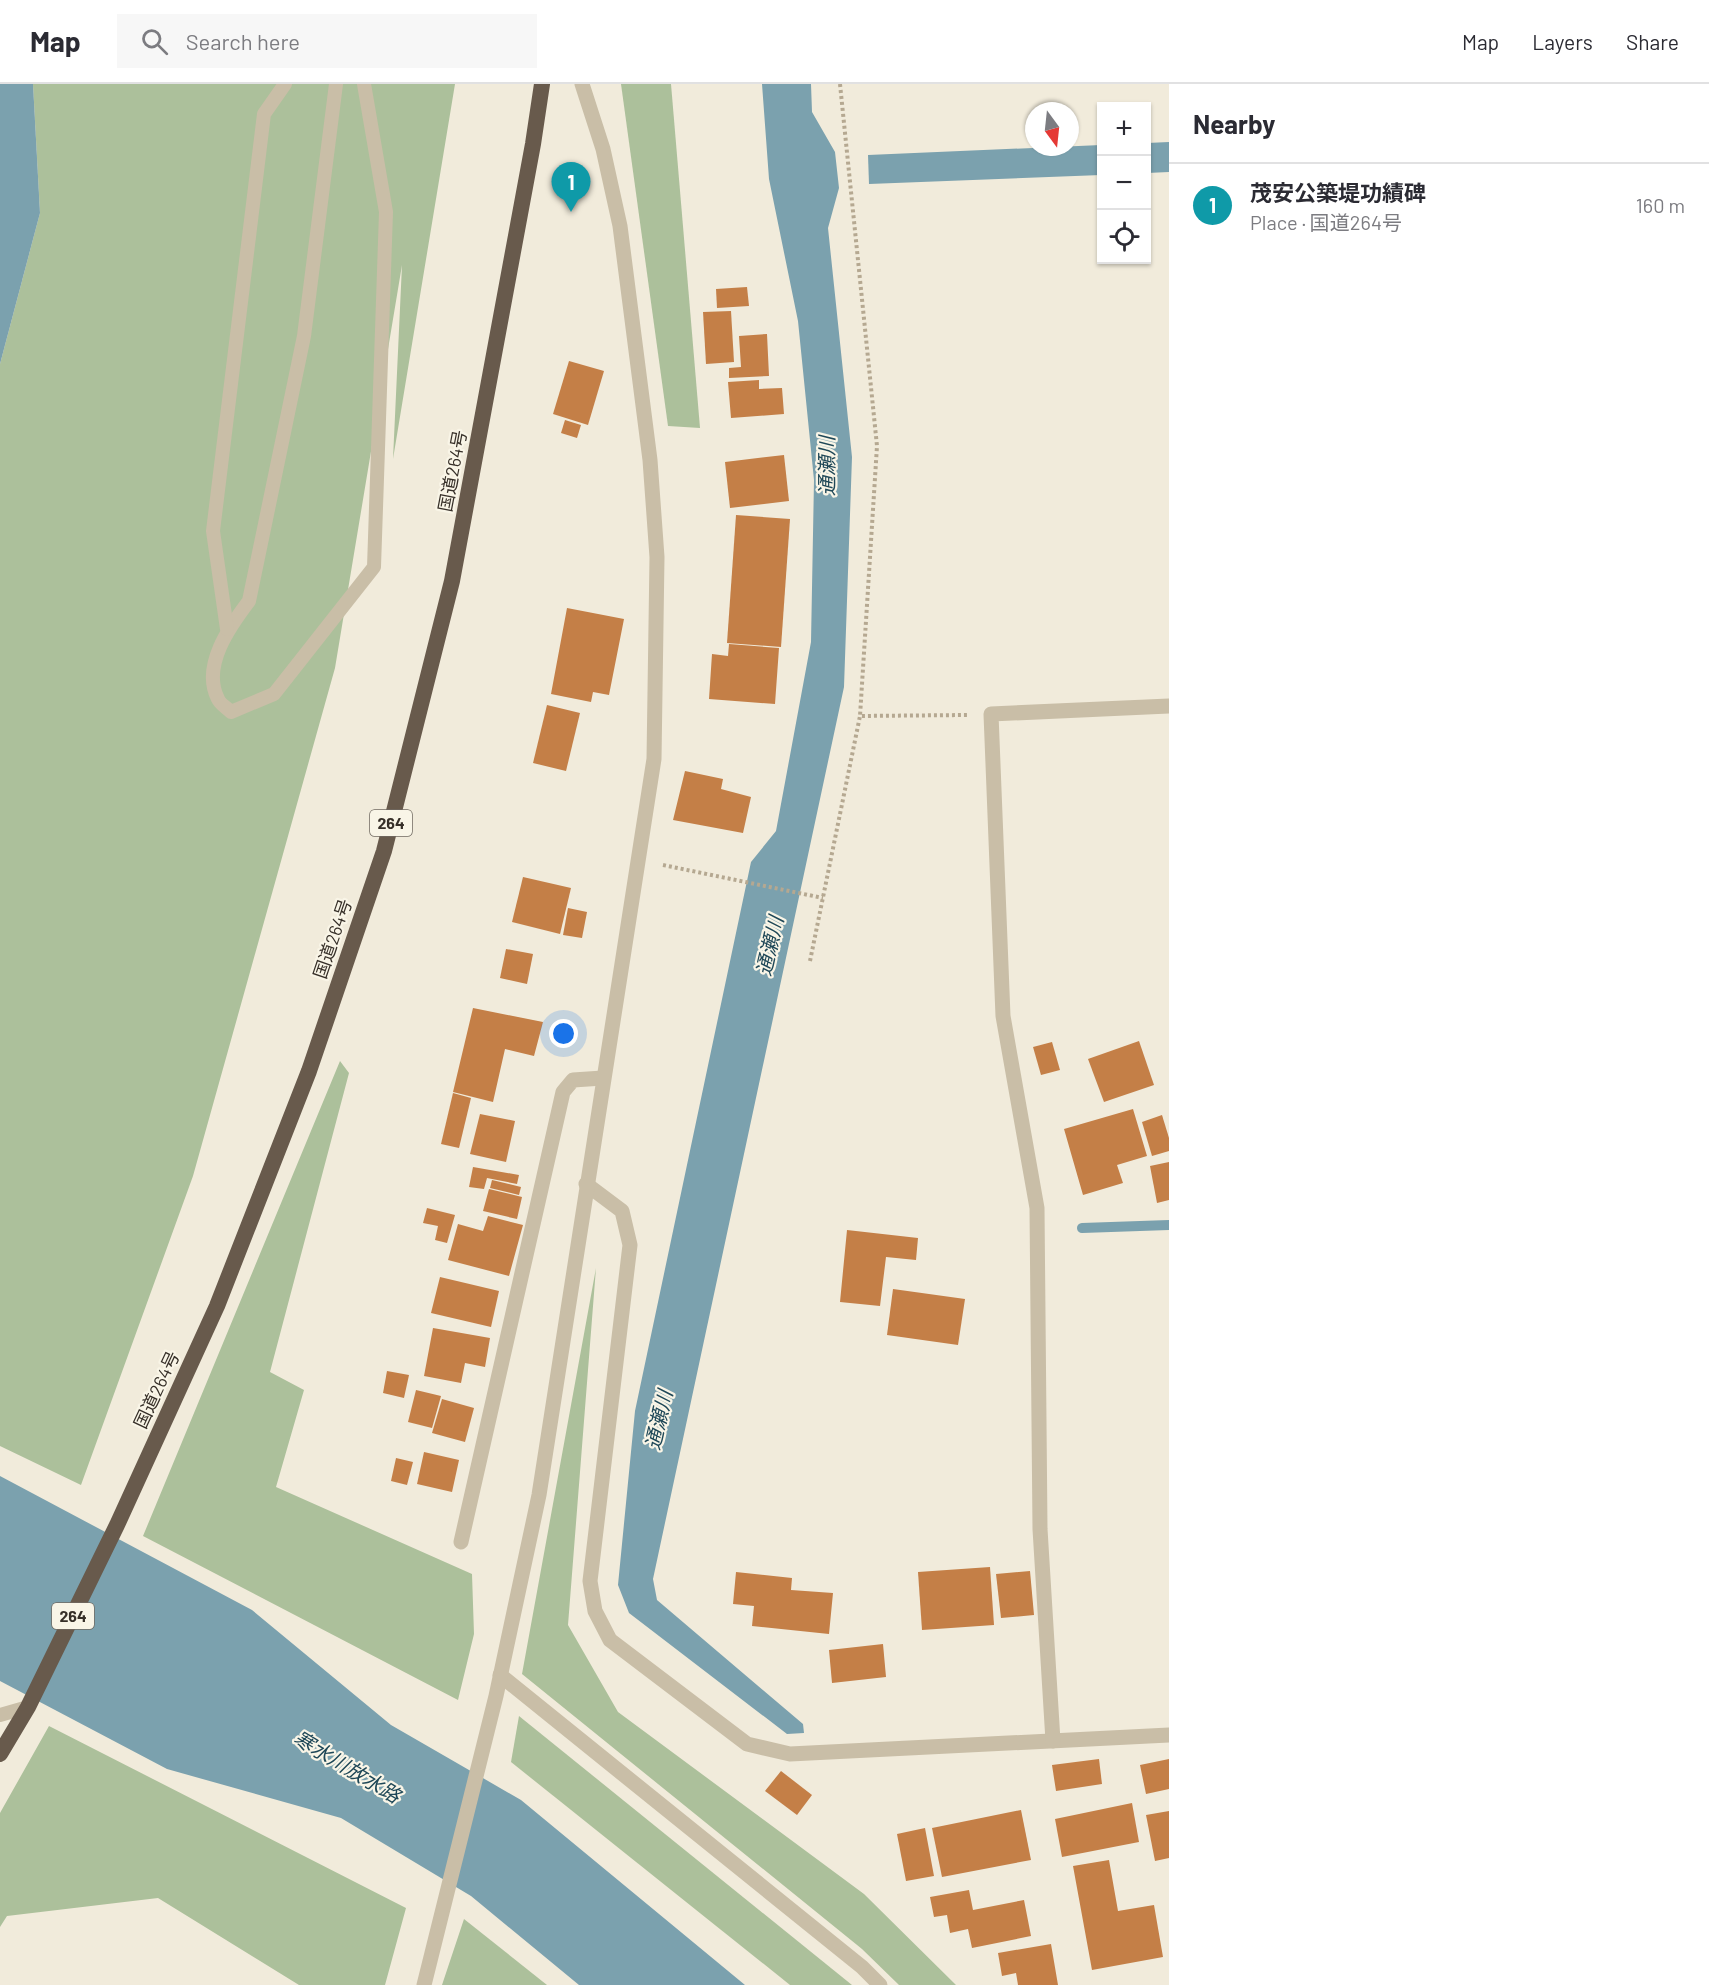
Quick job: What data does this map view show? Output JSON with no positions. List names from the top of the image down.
{
  "streets": {
    "highway": ["国道264号", "264"]
  },
  "water": ["通瀬川", "寒水川放水路"],
  "north": "bottom",
  "page": {
    "header": "Map",
    "search": "Search here",
    "nav": ["Map", "Layers", "Share"],
    "heading": "Nearby",
    "map_buttons": ["+", "−"],
    "pins": "1",
    "list": [
      {
        "mark": "1",
        "name": "茂安公築堤功績碑",
        "note": "Place · 国道264号",
        "value": "160 m"
      }
    ]
  }
}
